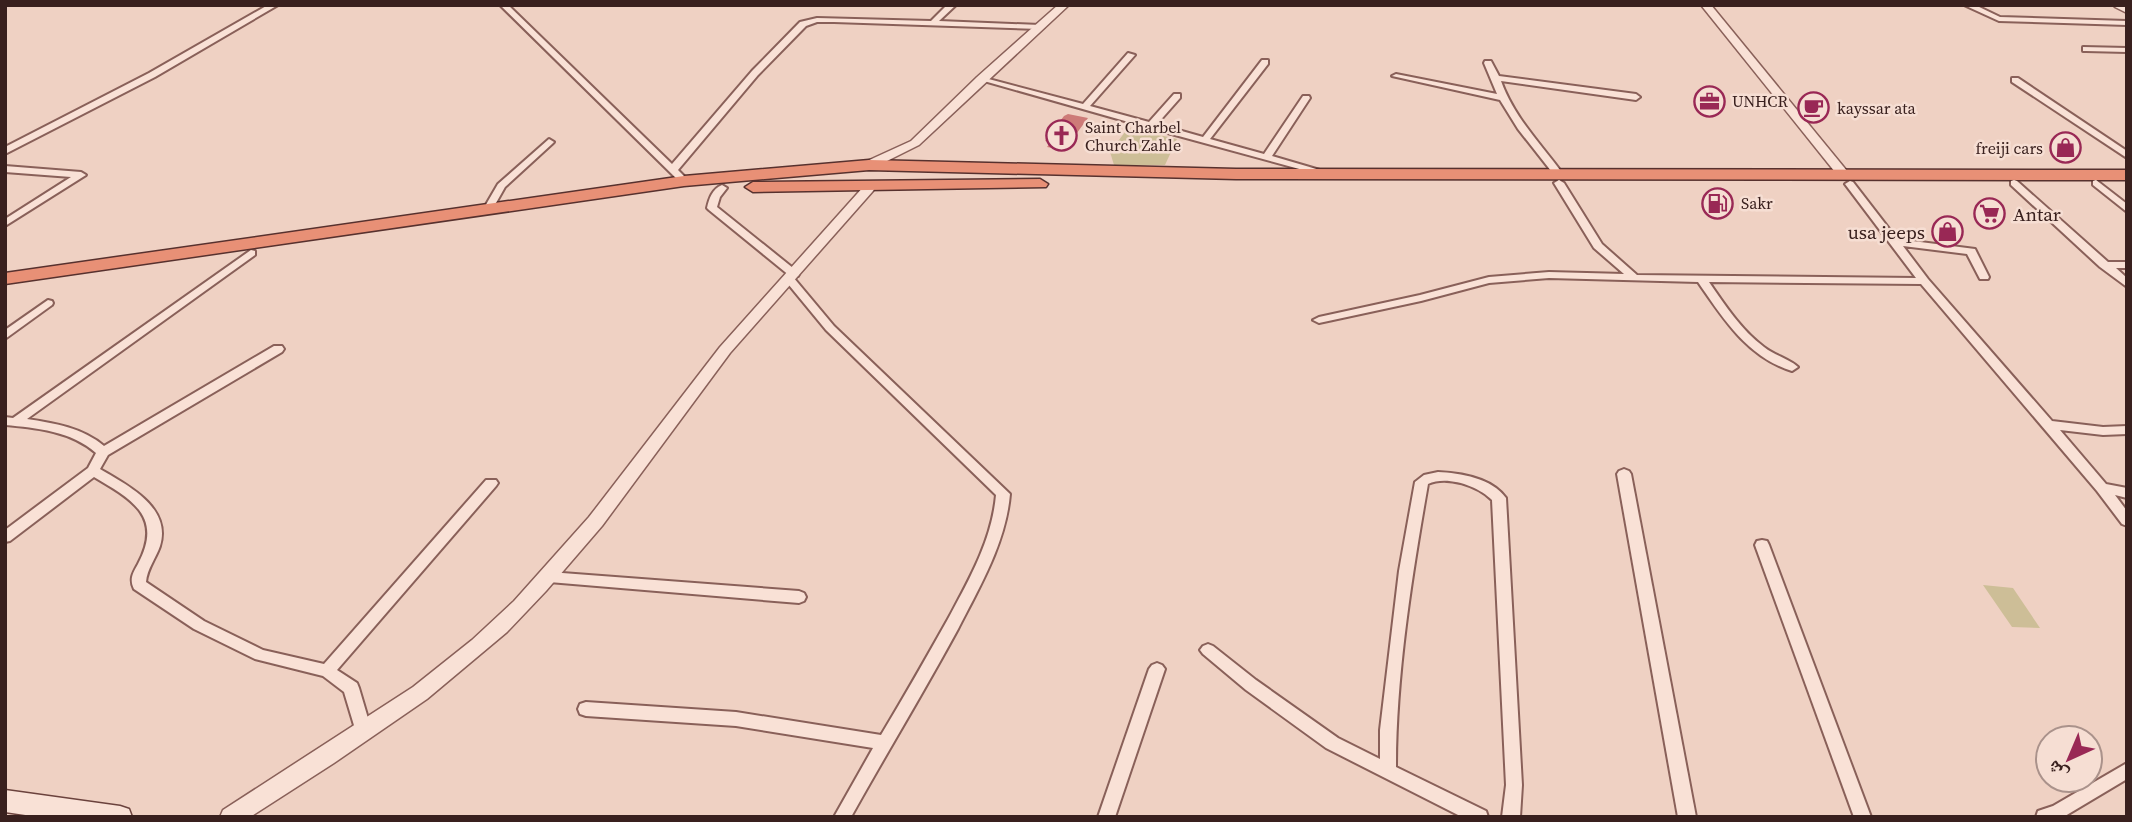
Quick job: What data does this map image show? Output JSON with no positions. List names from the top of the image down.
{
  "places": {
    "office": ["UNHCR"],
    "cafe": ["kayssar ata"],
    "church": ["Saint Charbel Church Zahle"],
    "shop": ["freiji cars", "usa jeeps"],
    "fuel station": ["Sakr"],
    "supermarket": ["Antar"]
  },
  "north": "bottom left"
}
